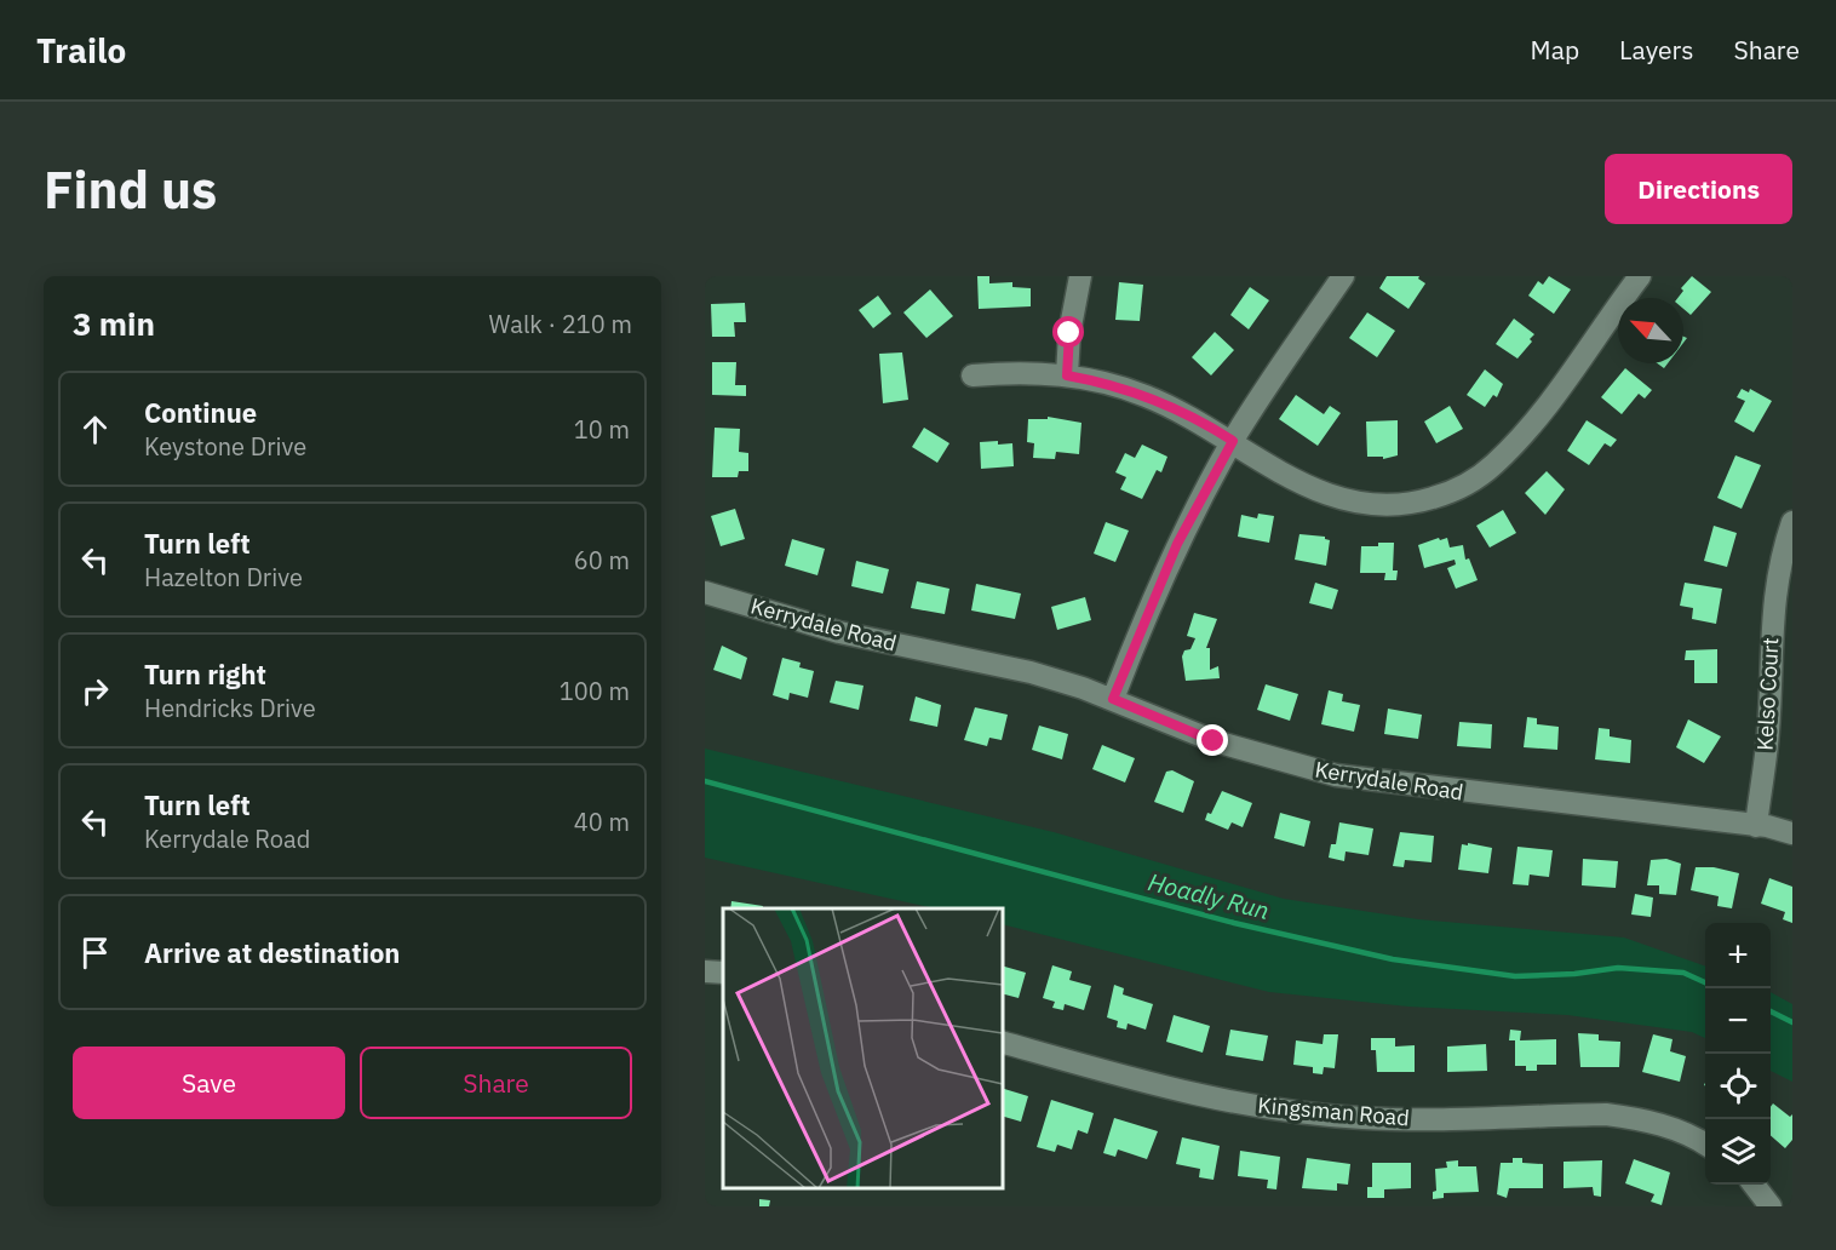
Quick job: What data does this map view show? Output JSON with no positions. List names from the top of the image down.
{
  "streets": {
    "street": ["Kerrydale Road", "Kelso Court", "Kingsman Road"]
  },
  "crossings": [
    ["Kerrydale Road", "Kelso Court"]
  ],
  "water": ["Hoadly Run"],
  "north": "top left",
  "page": {
    "header": "Trailo",
    "nav": ["Map", "Layers", "Share"],
    "buttons": [
      "Directions",
      ["Save", "Share"]
    ],
    "title": "Find us",
    "heading": ["3 min", "Walk · 210 m"],
    "list": [
      ["Continue", "Keystone Drive", "10 m"],
      ["Turn left", "Hazelton Drive", "60 m"],
      ["Turn right", "Hendricks Drive", "100 m"],
      ["Turn left", "Kerrydale Road", "40 m"],
      "Arrive at destination"
    ],
    "map_buttons": ["+", "−"]
  }
}
